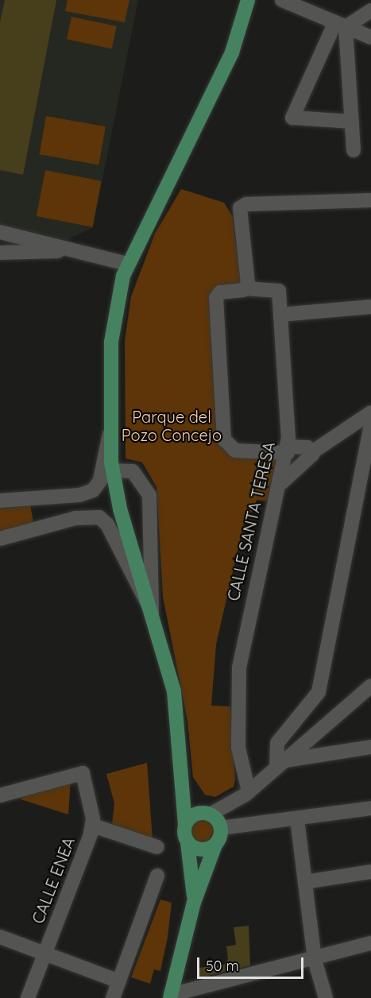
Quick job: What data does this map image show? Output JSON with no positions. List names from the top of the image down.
{
  "streets": {
    "street": ["CALLE SANTA TERESA", "CALLE ENEA"]
  },
  "parks": ["Parque del Pozo Concejo"],
  "scale_bar": "50 m"
}
